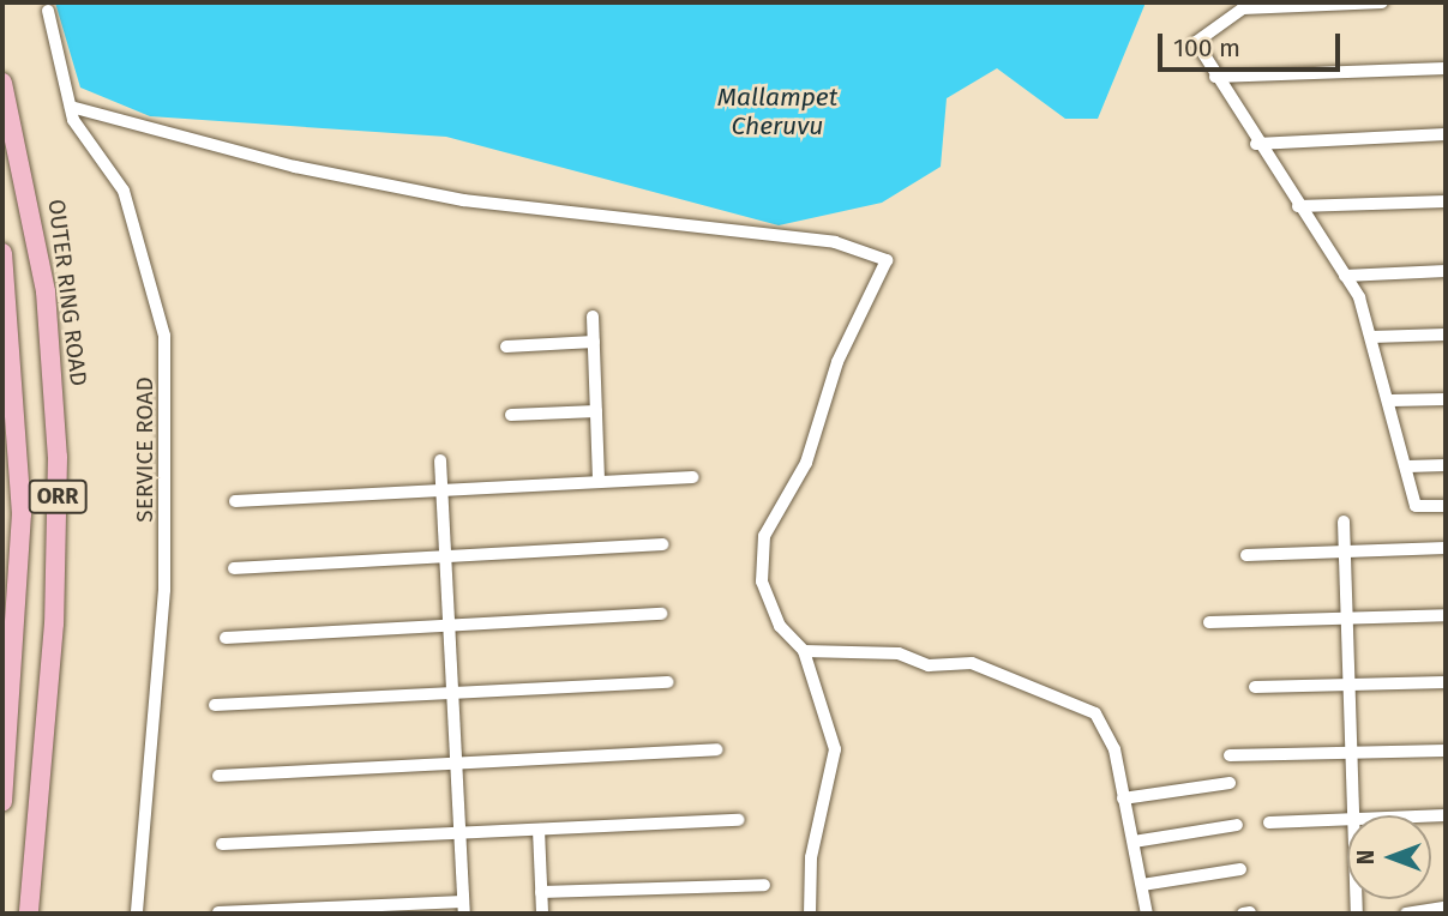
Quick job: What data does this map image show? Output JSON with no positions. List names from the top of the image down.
{
  "streets": {
    "highway": ["OUTER RING ROAD", "ORR"],
    "street": ["SERVICE ROAD"]
  },
  "water": ["Mallampet Cheruvu"],
  "scale_bar": "100 m",
  "north": "left"
}
